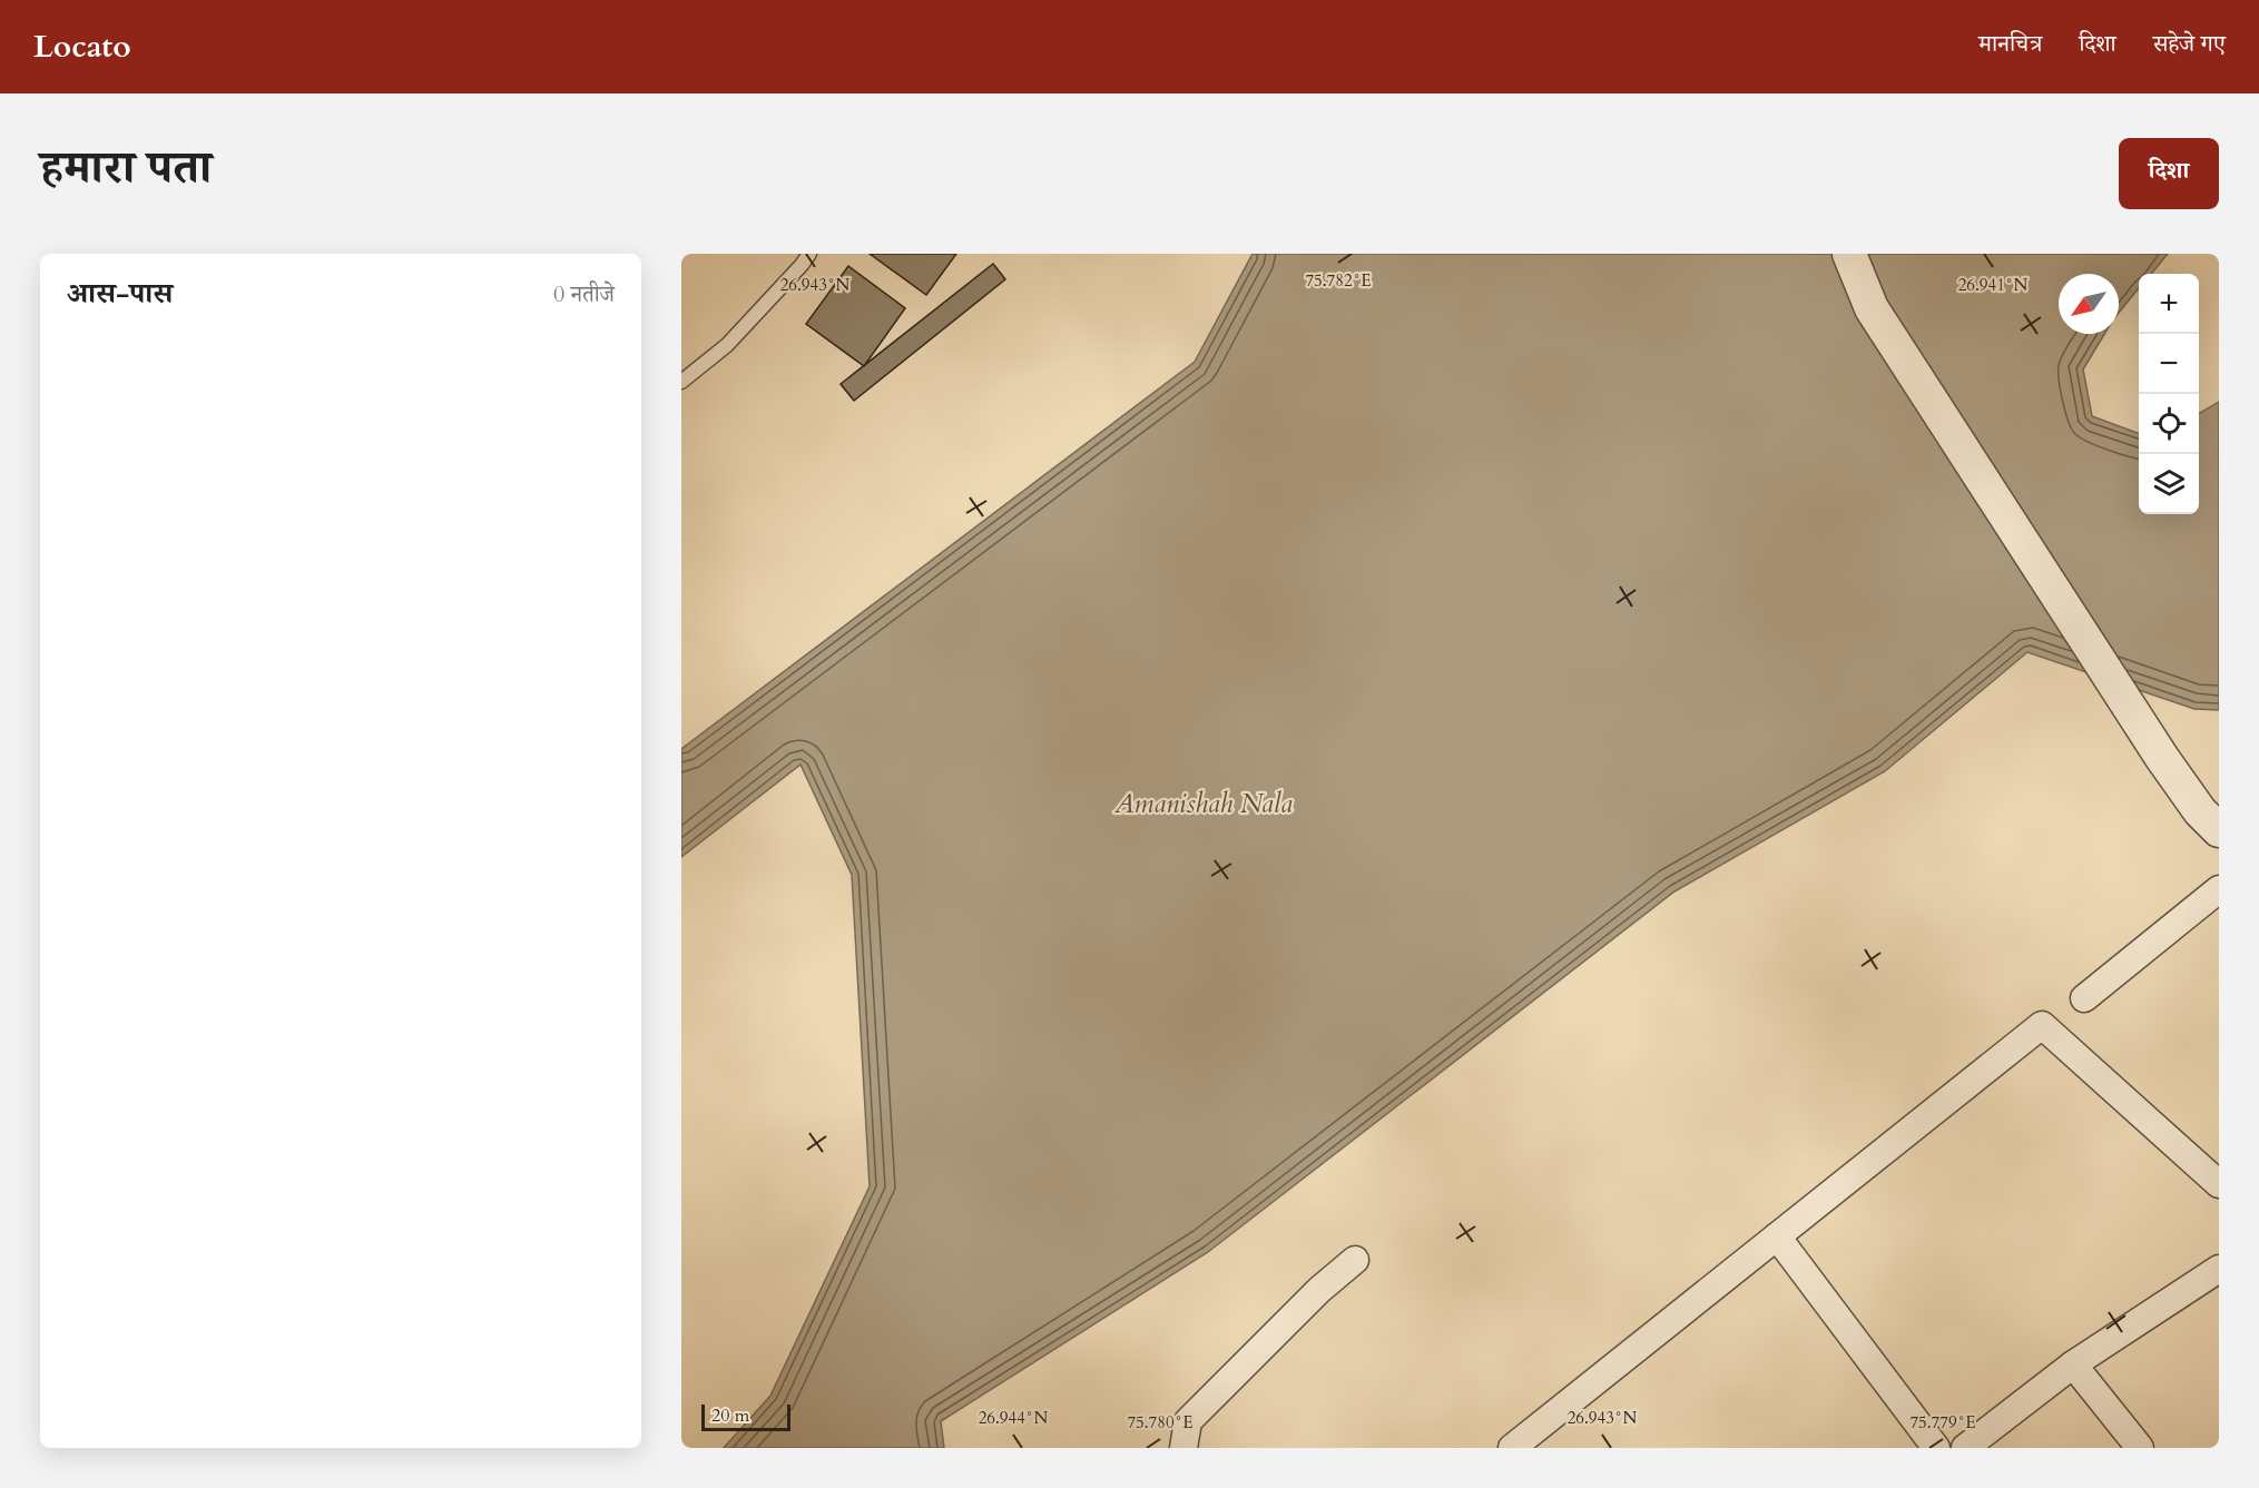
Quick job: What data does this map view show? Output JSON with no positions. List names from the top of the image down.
{
  "water": ["Amanishah Nala"],
  "scale_bar": "20 m",
  "north": "bottom left",
  "page": {
    "header": "Locato",
    "nav": ["मानचित्र", "दिशा", "सहेजे गए"],
    "title": "हमारा पता",
    "buttons": "दिशा",
    "heading": ["आस-पास", "0 नतीजे"],
    "map_buttons": ["+", "−"],
    "scale": "20 m"
  },
  "coordinates": [
    "75.782°E",
    "26.943°N",
    "26.941°N",
    "26.944°N",
    "75.780°E",
    "75.779°E"
  ]
}
